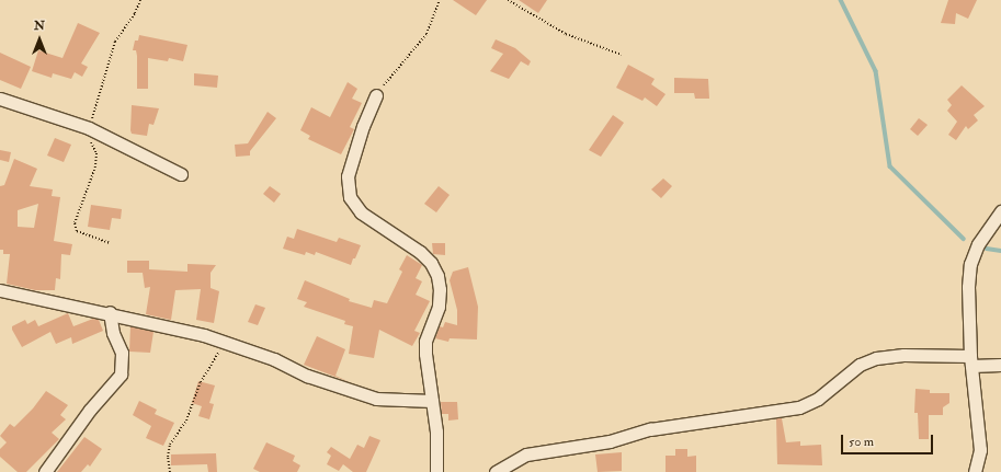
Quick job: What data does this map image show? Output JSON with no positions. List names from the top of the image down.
{
  "scale_bar": "50 m",
  "north": "top"
}
